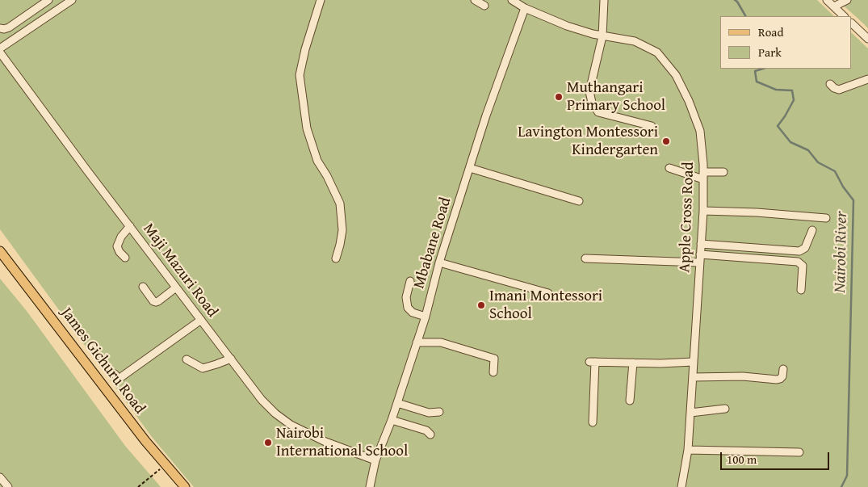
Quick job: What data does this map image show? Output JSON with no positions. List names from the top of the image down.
{
  "streets": {
    "main road": ["James Gichuru Road"],
    "street": ["Apple Cross Road", "Mbabane Road", "Maji Mazuri Road"]
  },
  "crossings": [
    ["Apple Cross Road", "Mbabane Road"],
    ["Mbabane Road", "Maji Mazuri Road"]
  ],
  "water": ["Nairobi River"],
  "places": [
    "Muthangari Primary School",
    "Lavington Montessori Kindergarten",
    "Imani Montessori School",
    "Nairobi International School"
  ],
  "legend": ["Road", "Park"],
  "scale_bar": "100 m"
}
